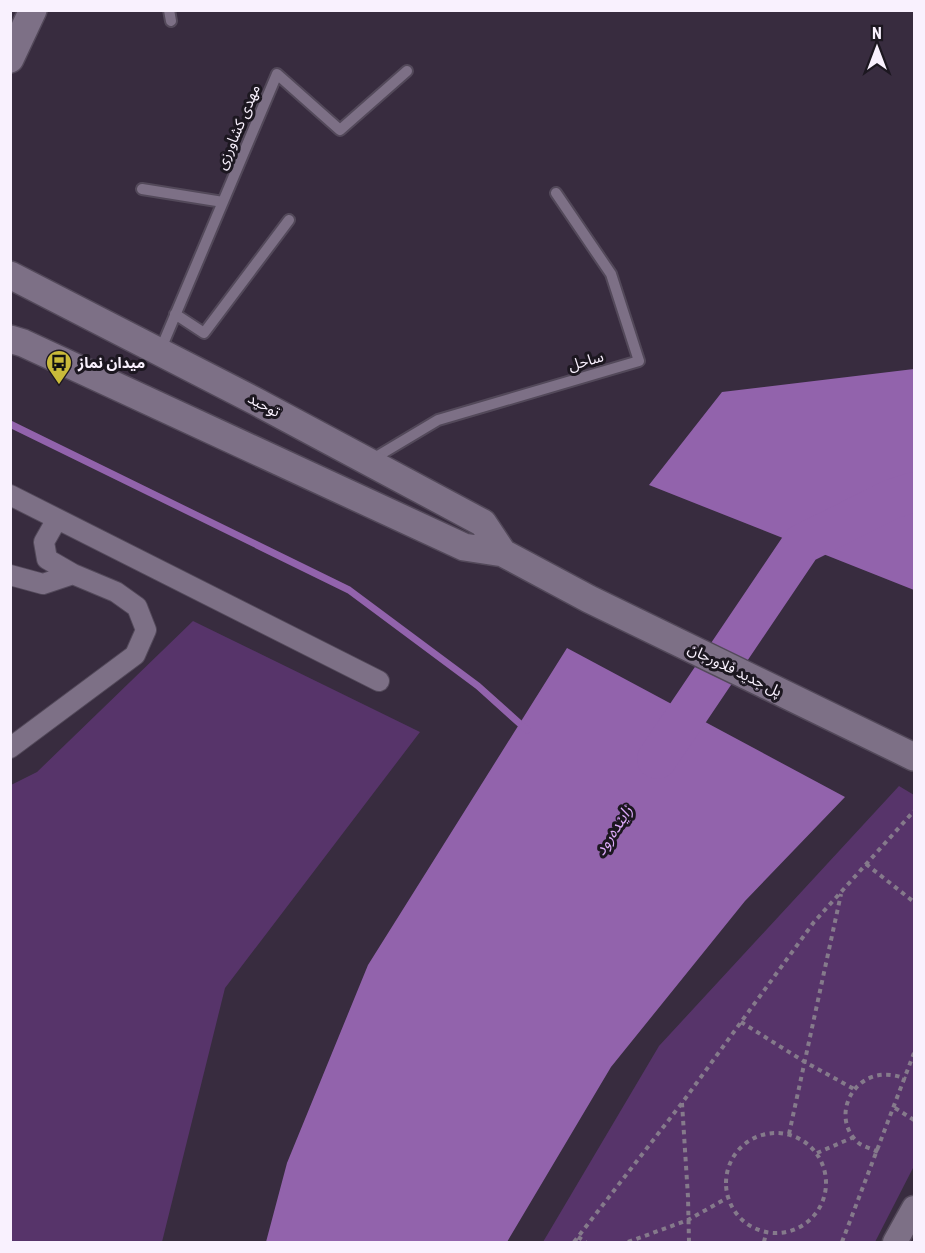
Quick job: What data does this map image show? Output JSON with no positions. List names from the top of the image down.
{
  "streets": {
    "main road": ["توحید", "پل جدید فلاورجان"],
    "lane": ["مهدی کشاورزی", "ساحل"]
  },
  "crossings": [
    ["مهدی کشاورزی", "توحید"],
    ["ساحل", "توحید"],
    ["توحید", "پل جدید فلاورجان"]
  ],
  "water": ["زاینده‌رود"],
  "places": {
    "bus stop": ["میدان نماز"]
  },
  "north": "top"
}
